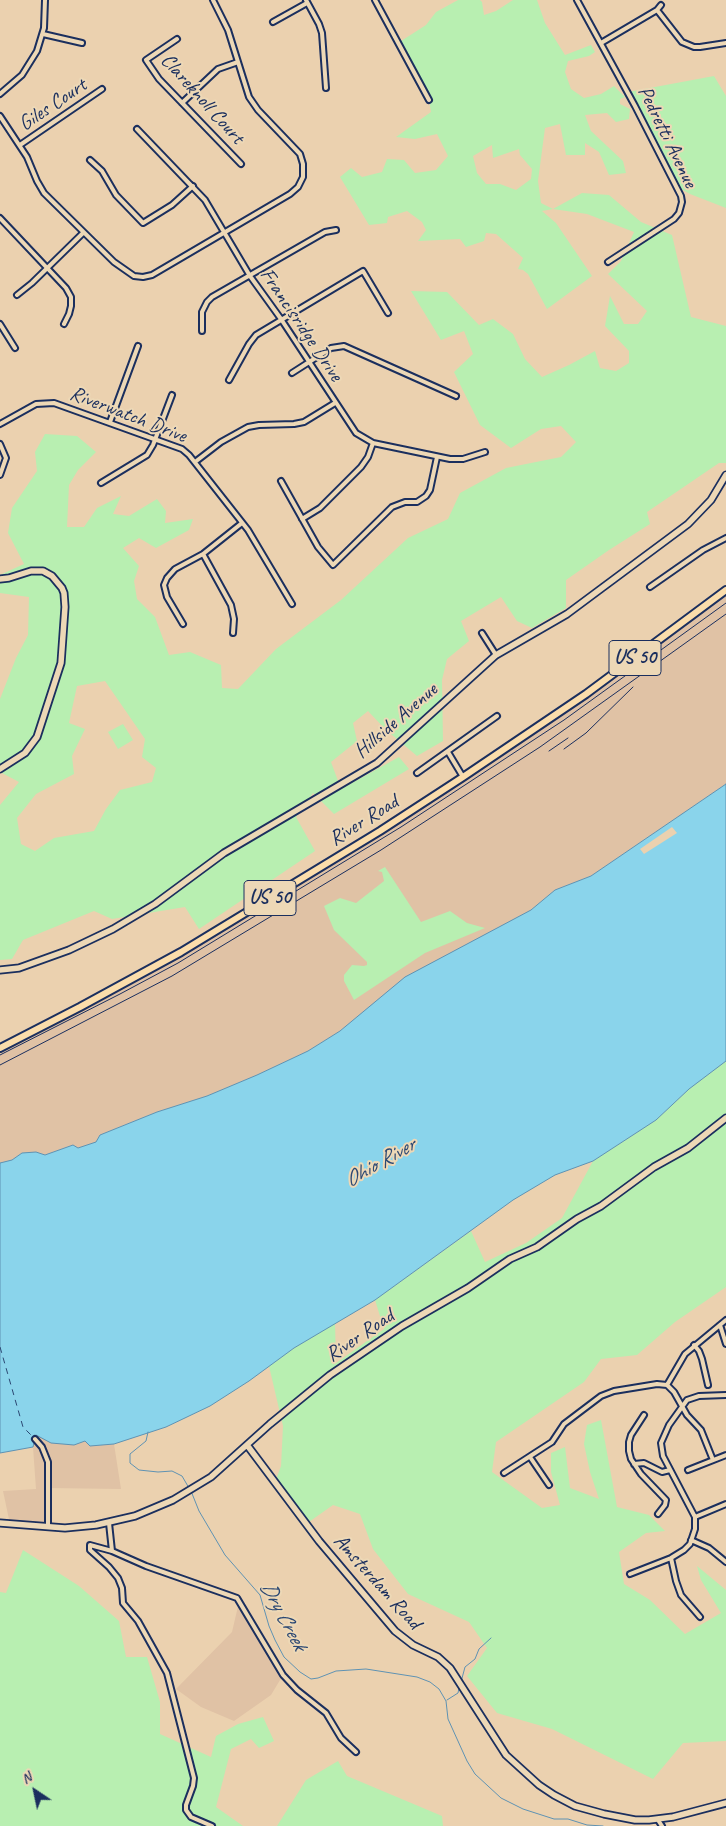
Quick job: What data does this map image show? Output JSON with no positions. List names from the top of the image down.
{
  "streets": {
    "main road": [
      "US 50",
      "Hillside Avenue",
      "River Road",
      "Amsterdam Road"
    ],
    "street": [
      "Clareknoll Court",
      "Giles Court",
      "Pedretti Avenue",
      "Francisridge Drive",
      "Riverwatch Drive"
    ]
  },
  "crossings": [
    ["River Road", "Amsterdam Road"]
  ],
  "water": ["Ohio River", "Dry Creek"],
  "north": "top left"
}
